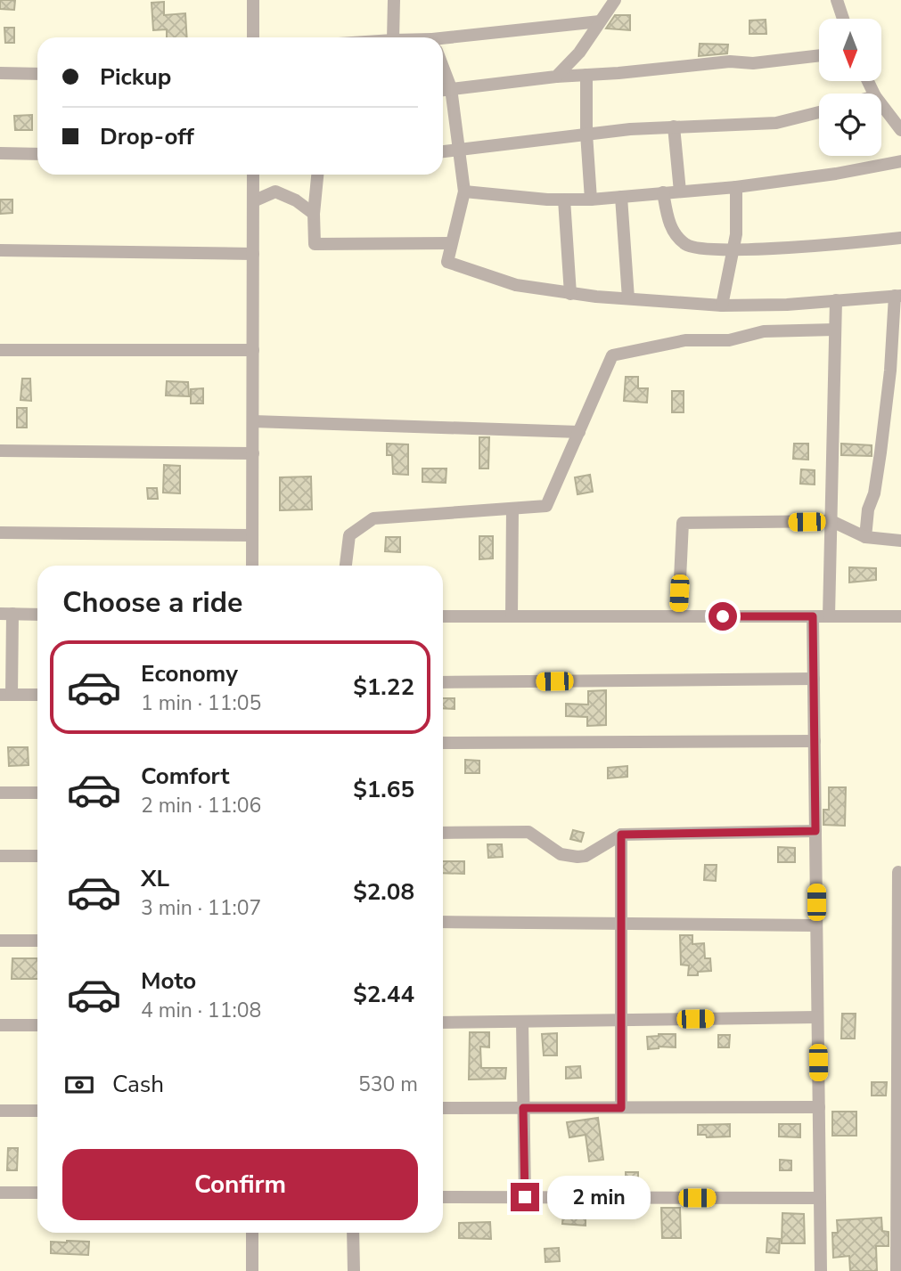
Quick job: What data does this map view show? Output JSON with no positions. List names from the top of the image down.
{
  "north": "bottom",
  "page": {
    "banner": ["Pickup", "Drop-off"],
    "heading": "Choose a ride",
    "list": [
      {
        "name": "Economy",
        "note": "1 min · 11:05",
        "value": "$1.22"
      },
      {
        "name": "Comfort",
        "note": "2 min · 11:06",
        "value": "$1.65"
      },
      {
        "name": "XL",
        "note": "3 min · 11:07",
        "value": "$2.08"
      },
      {
        "name": "Moto",
        "note": "4 min · 11:08",
        "value": "$2.44"
      }
    ],
    "pay": ["Cash", "530 m"],
    "buttons": "Confirm",
    "bubble": "2 min"
  }
}
